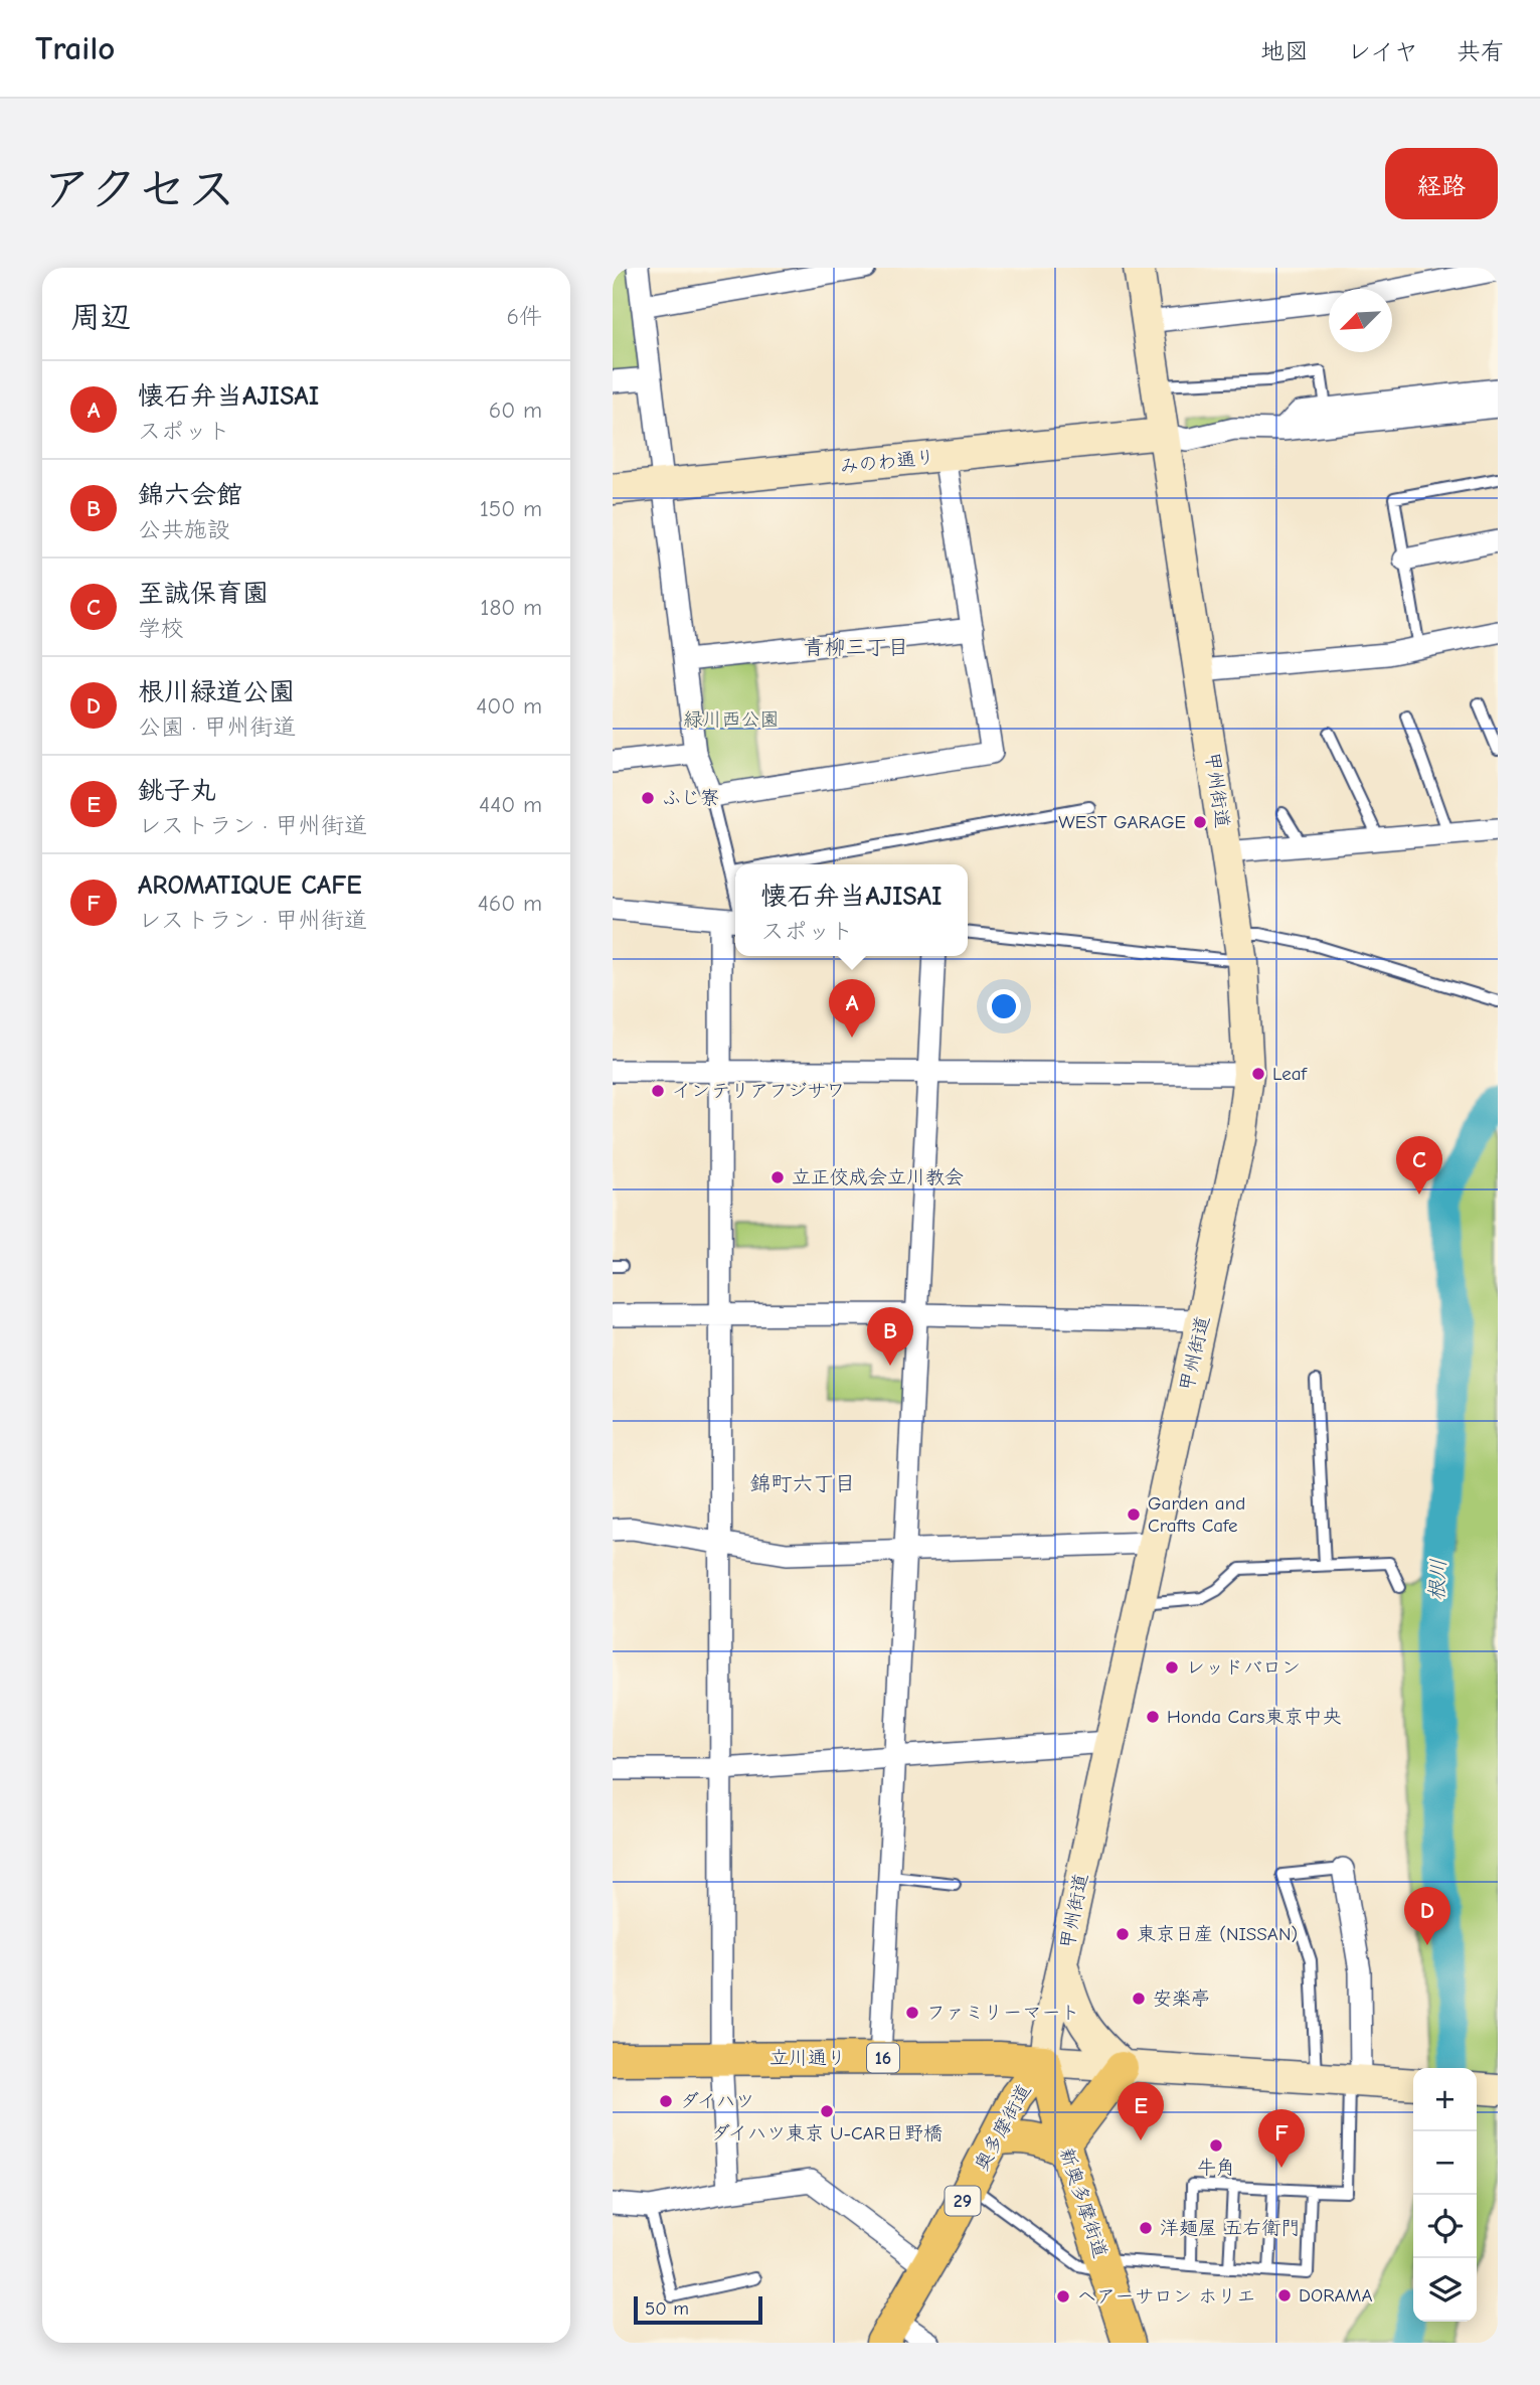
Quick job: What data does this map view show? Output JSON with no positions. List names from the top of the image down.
{
  "streets": {
    "main road": [
      "みのわ通り",
      "甲州街道",
      "立川通り",
      "16",
      "奥多摩街道",
      "29",
      "新奥多摩街道"
    ]
  },
  "crossings": [
    ["みのわ通り", "甲州街道"],
    ["甲州街道", "立川通り"],
    ["甲州街道", "奥多摩街道"],
    ["甲州街道", "新奥多摩街道"],
    ["立川通り", "奥多摩街道"],
    ["立川通り", "新奥多摩街道"],
    ["奥多摩街道", "新奥多摩街道"]
  ],
  "districts": ["青柳三丁目", "錦町六丁目"],
  "water": ["根川"],
  "parks": ["緑川西公園"],
  "places": [
    "ふじ寮",
    "WEST GARAGE",
    "Leaf",
    "インテリアフジサワ",
    "立正佼成会立川教会",
    "Garden and Crafts Cafe",
    "レッドバロン",
    "Honda Cars東京中央",
    "東京日産 (NISSAN)",
    "安楽亭",
    "ファミリーマート",
    "ダイハツ",
    "ダイハツ東京 U-CAR日野橋",
    "牛角",
    "洋麺屋 五右衛門",
    "DORAMA",
    "ヘアーサロン ホリエ"
  ],
  "scale_bar": "50 m",
  "north": "bottom left",
  "page": {
    "header": "Trailo",
    "nav": ["地図", "レイヤ", "共有"],
    "title": "アクセス",
    "buttons": "経路",
    "heading": ["周辺", "6件"],
    "list": [
      {
        "mark": "A",
        "name": "懐石弁当AJISAI",
        "note": "スポット",
        "value": "60 m"
      },
      {
        "mark": "B",
        "name": "錦六会館",
        "note": "公共施設",
        "value": "150 m"
      },
      {
        "mark": "C",
        "name": "至誠保育園",
        "note": "学校",
        "value": "180 m"
      },
      {
        "mark": "D",
        "name": "根川緑道公園",
        "note": "公園 · 甲州街道",
        "value": "400 m"
      },
      {
        "mark": "E",
        "name": "銚子丸",
        "note": "レストラン · 甲州街道",
        "value": "440 m"
      },
      {
        "mark": "F",
        "name": "AROMATIQUE CAFE",
        "note": "レストラン · 甲州街道",
        "value": "460 m"
      }
    ],
    "popup": ["懐石弁当AJISAI", "スポット"],
    "pins": [
      "A",
      "C",
      "B",
      "D",
      "E",
      "F"
    ],
    "map_buttons": ["+", "−"],
    "scale": "50 m"
  }
}
